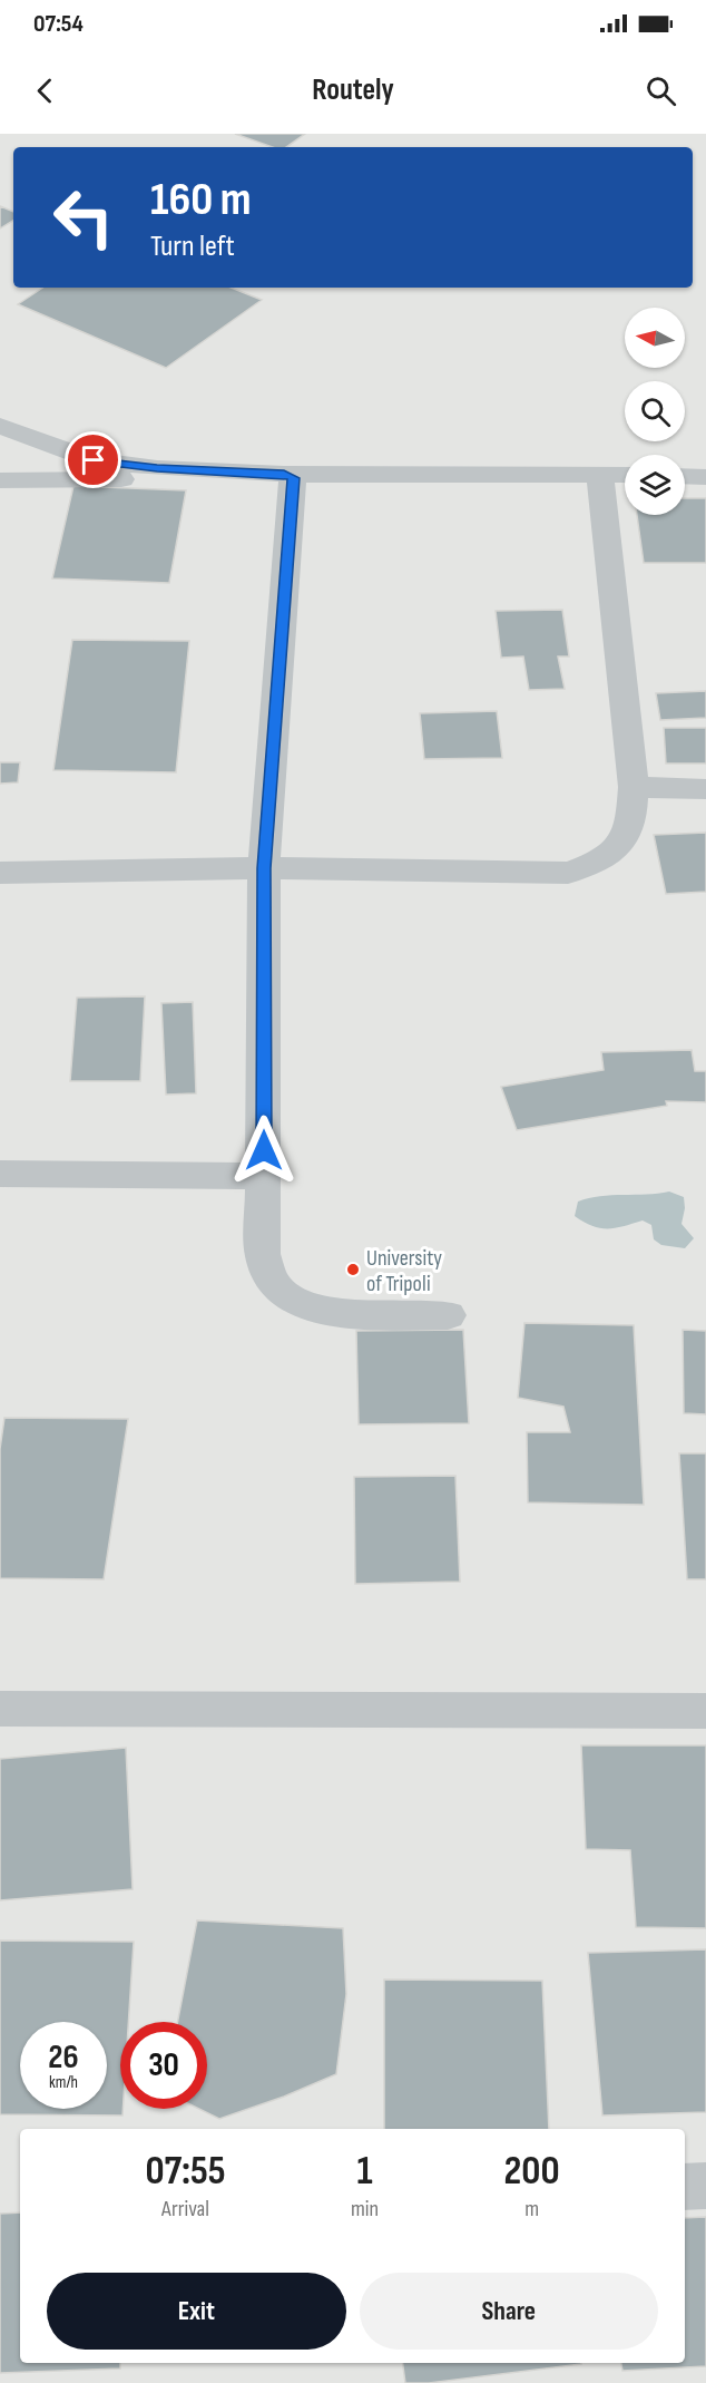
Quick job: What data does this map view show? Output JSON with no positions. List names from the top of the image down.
{
  "places": ["University of Tripoli"],
  "north": "left",
  "page": {
    "status": "07:54",
    "header": "Routely",
    "turn": ["160 m", "Turn left"],
    "speed": "26 km/h",
    "limit": "30",
    "eta": [
      "07:55",
      "Arrival",
      "1",
      "min",
      "200",
      "m"
    ],
    "buttons": ["Exit", "Share"]
  }
}
